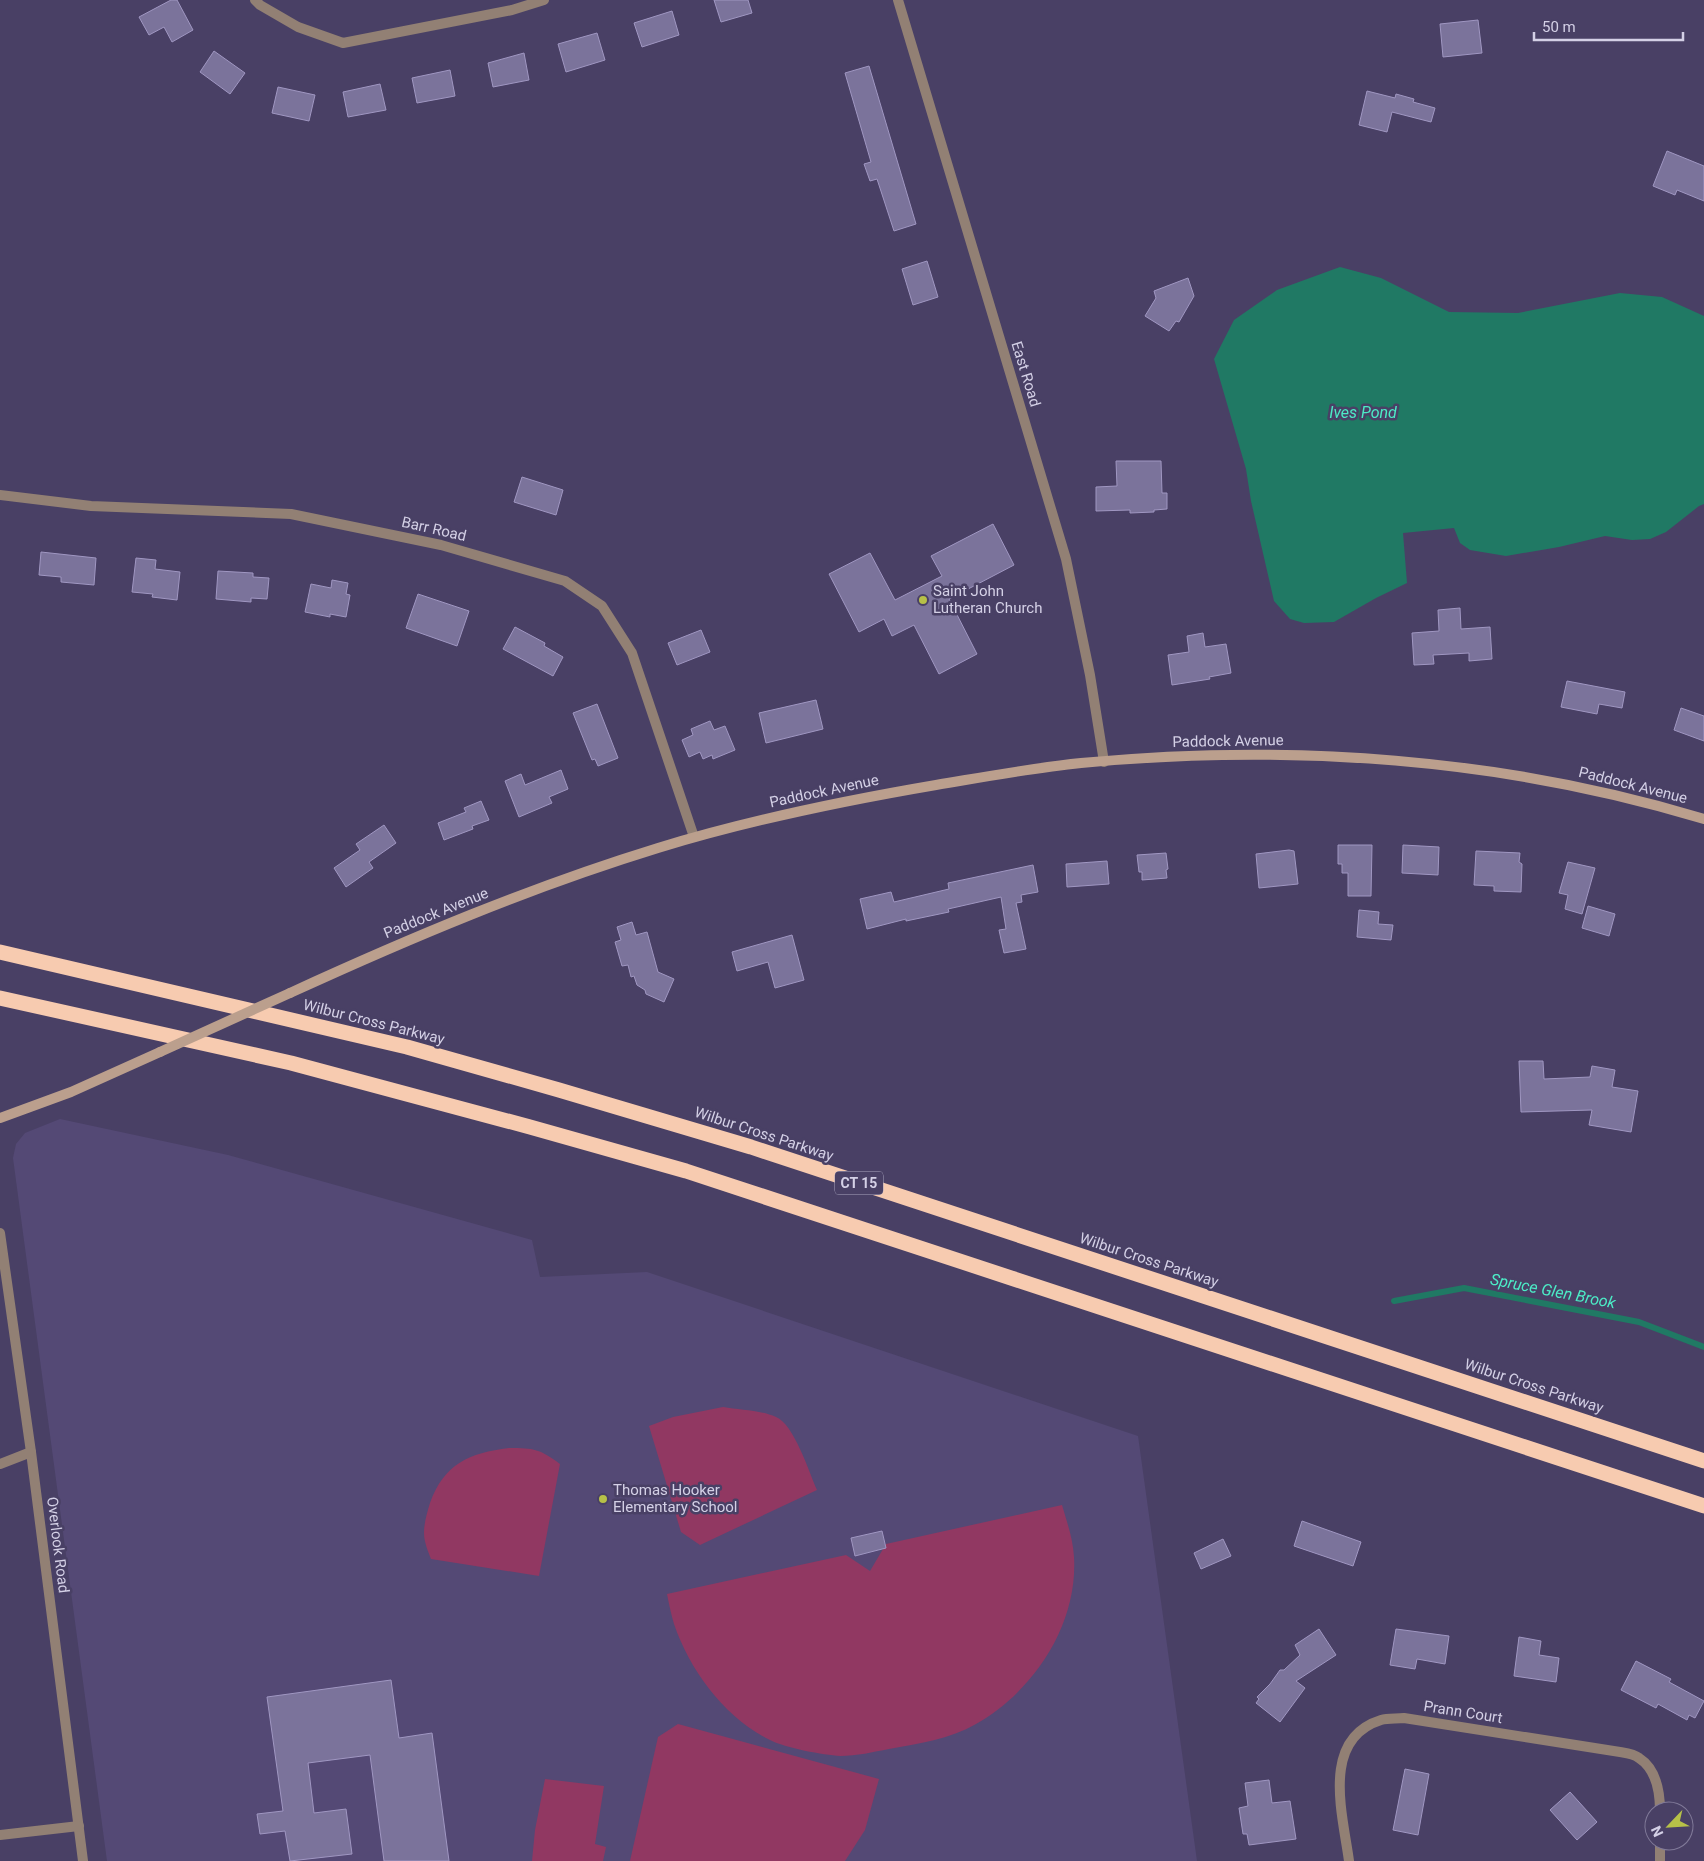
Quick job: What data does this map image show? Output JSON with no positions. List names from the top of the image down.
{
  "streets": {
    "highway": ["Wilbur Cross Parkway", "CT 15"],
    "main road": ["Paddock Avenue"],
    "street": [
      "East Road",
      "Barr Road",
      "Overlook Road",
      "Prann Court"
    ]
  },
  "crossings": [
    ["East Road", "Paddock Avenue"],
    ["Barr Road", "Paddock Avenue"]
  ],
  "water": ["Ives Pond", "Spruce Glen Brook"],
  "places": ["Saint John Lutheran Church", "Thomas Hooker Elementary School"],
  "scale_bar": "50 m",
  "north": "bottom left"
}
